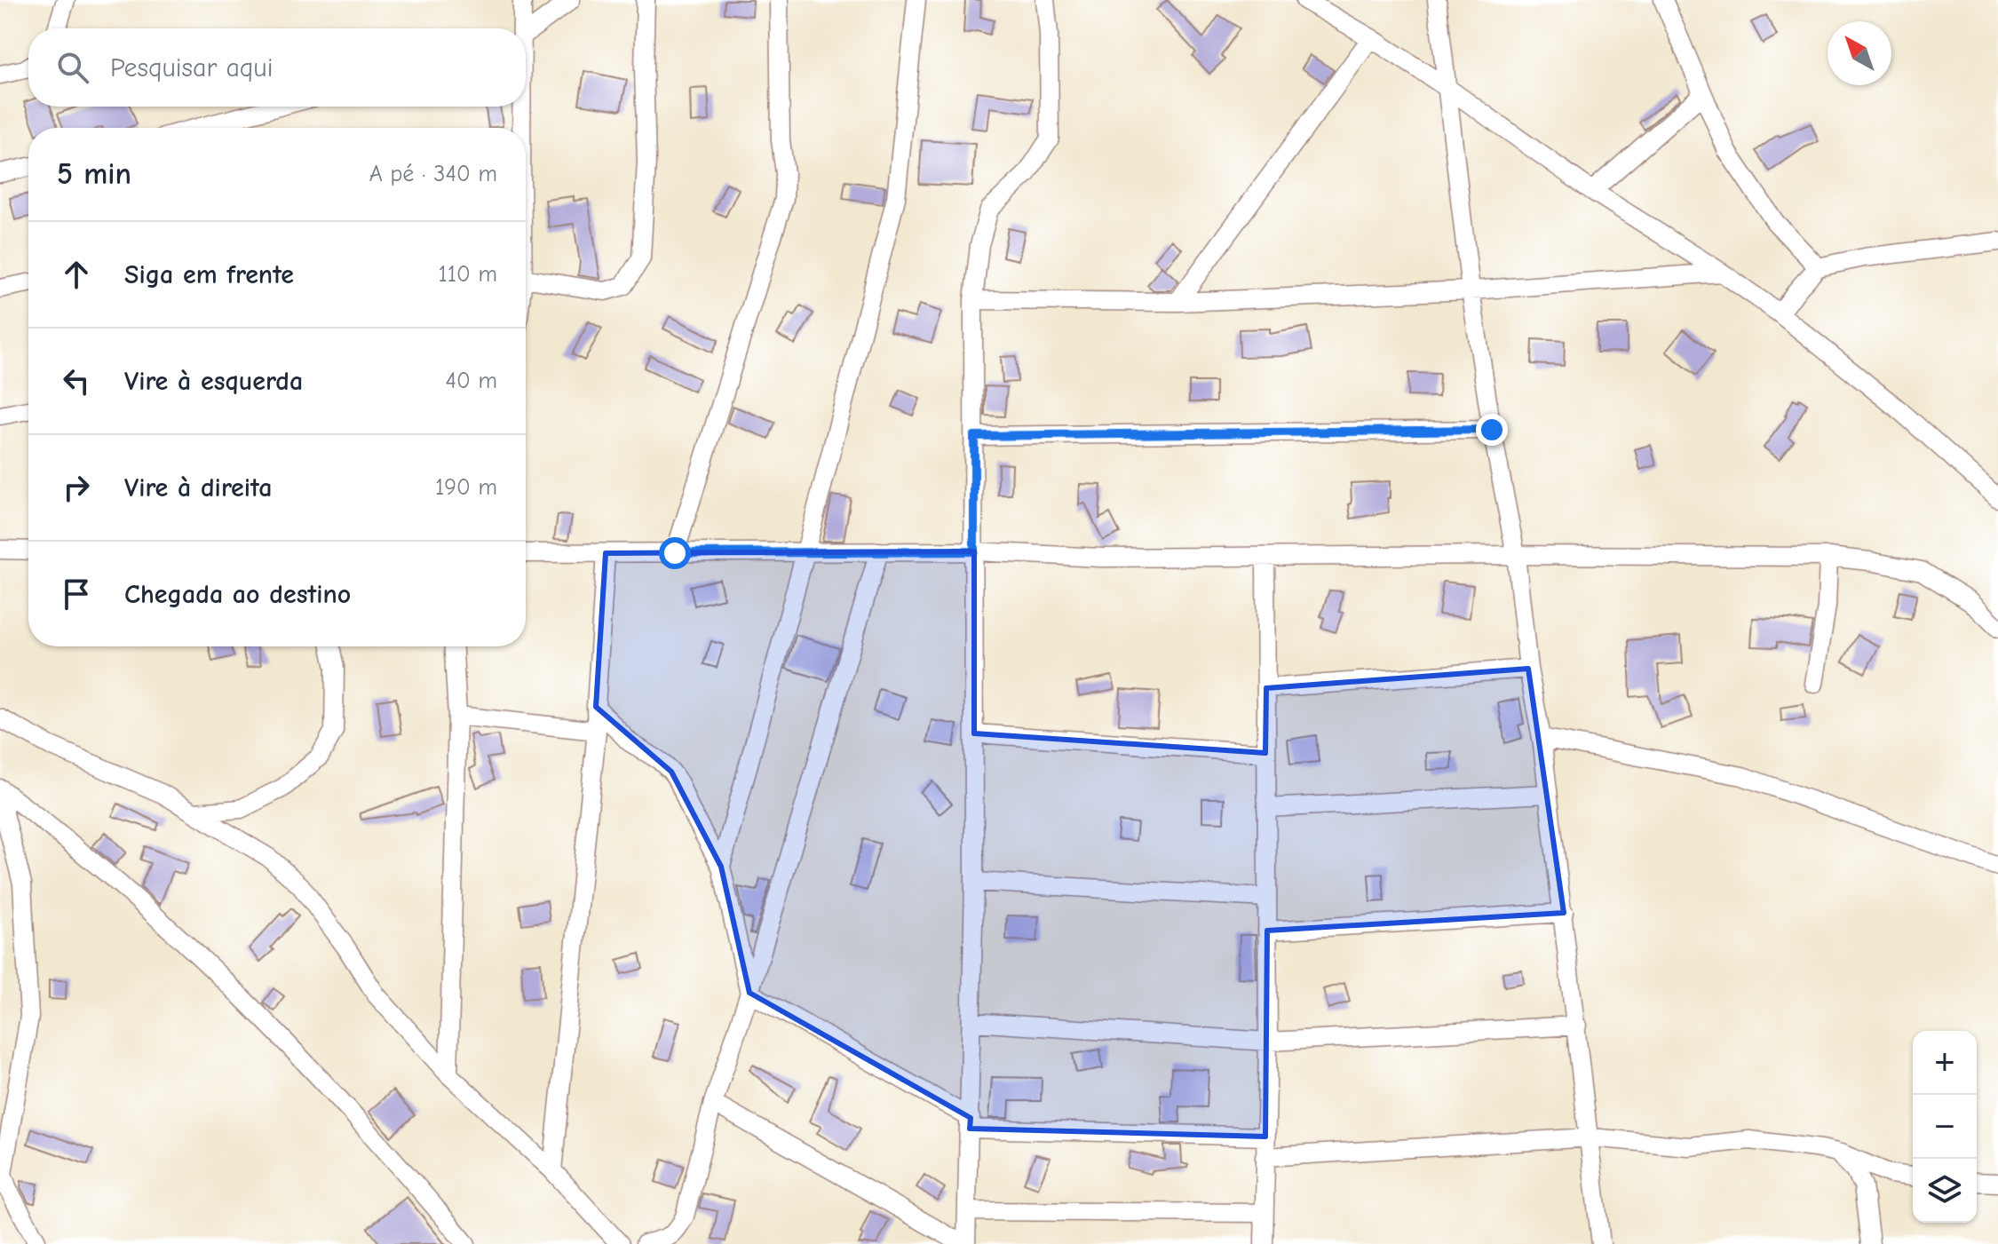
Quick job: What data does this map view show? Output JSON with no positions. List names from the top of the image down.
{
  "north": "top left",
  "page": {
    "search": "Pesquisar aqui",
    "heading": ["5 min", "A pé · 340 m"],
    "list": [
      ["Siga em frente", "110 m"],
      ["Vire à esquerda", "40 m"],
      ["Vire à direita", "190 m"],
      "Chegada ao destino"
    ],
    "map_buttons": ["+", "−"]
  }
}
